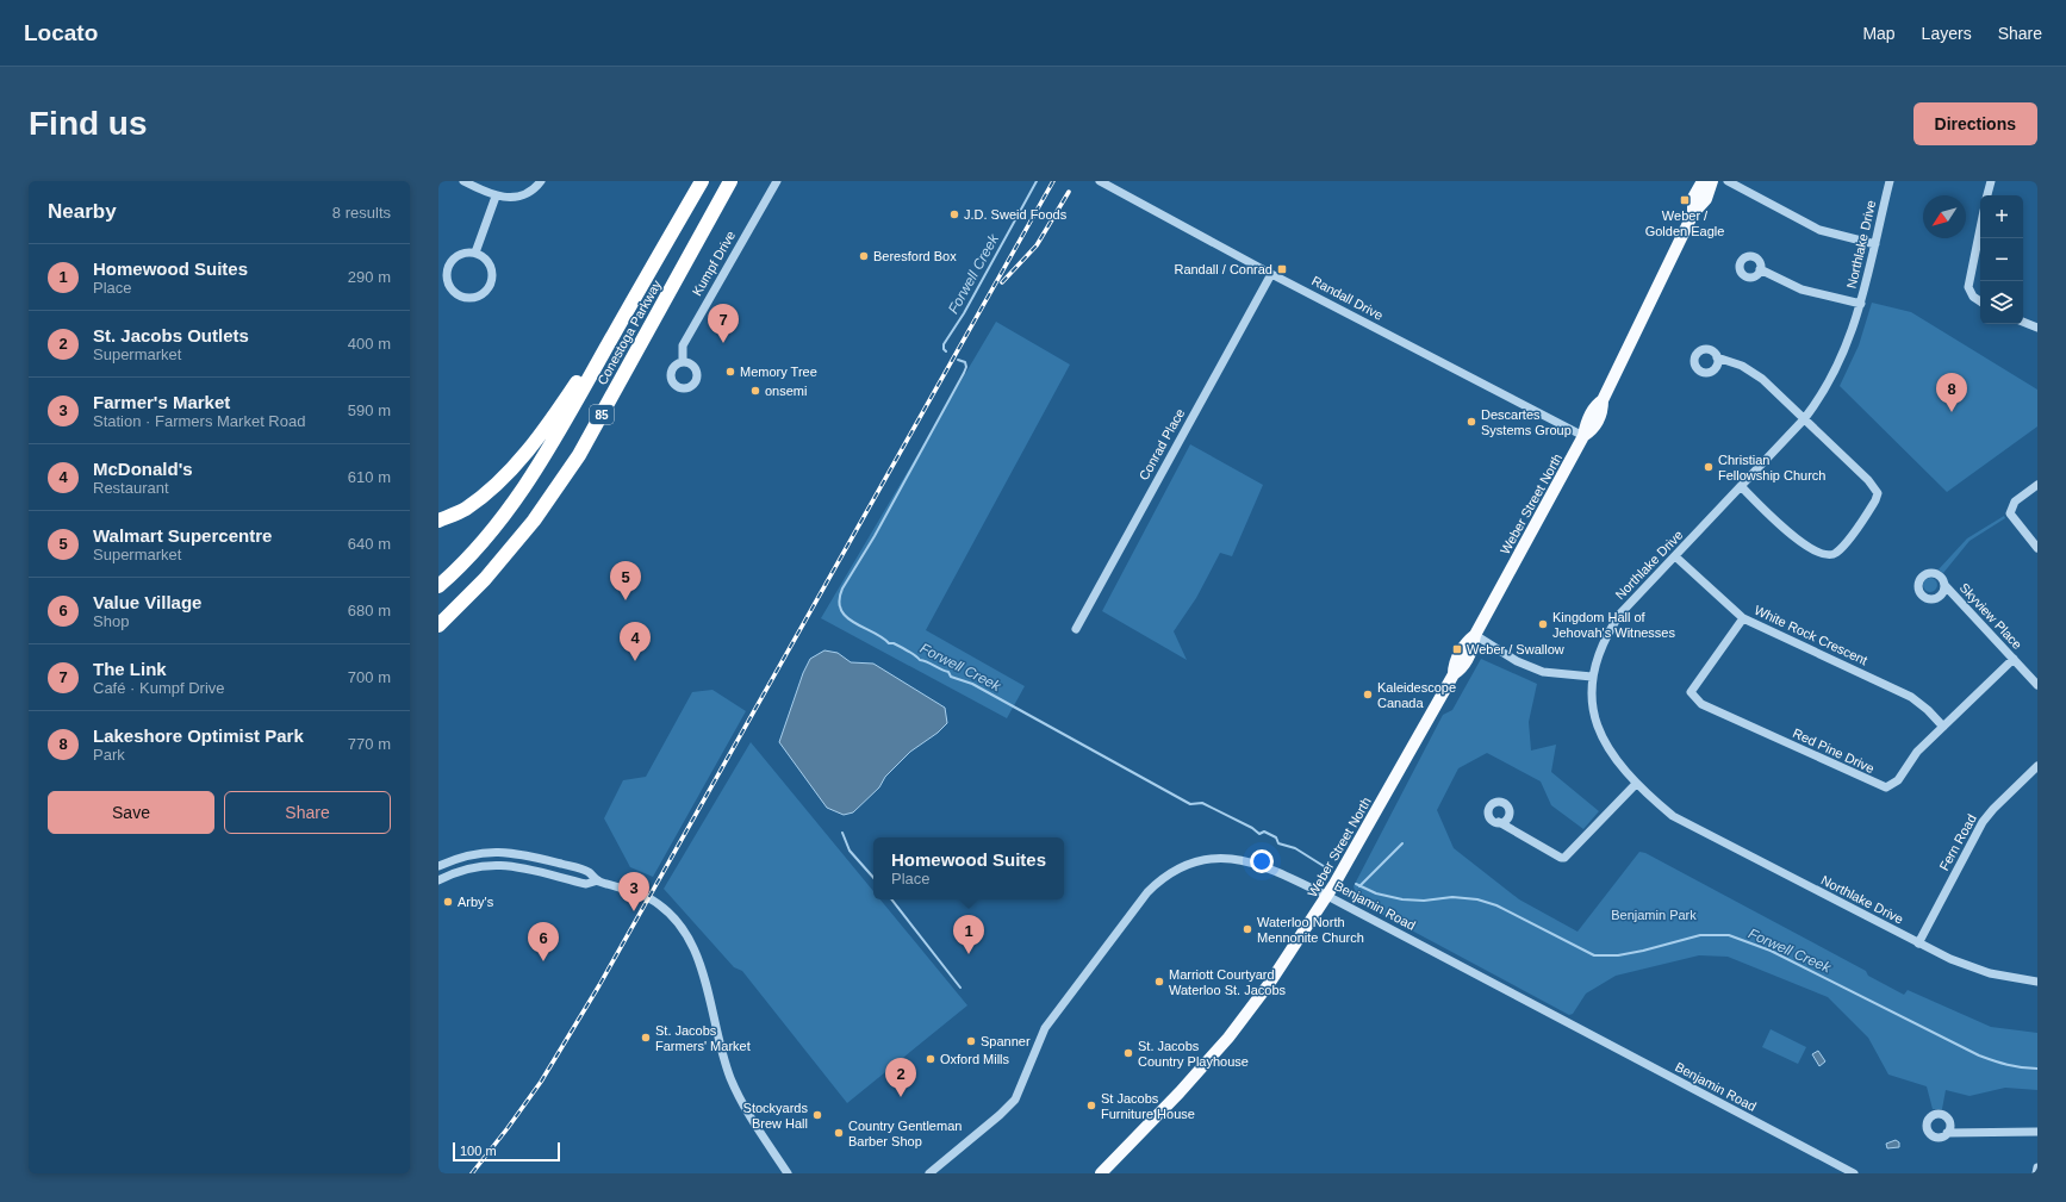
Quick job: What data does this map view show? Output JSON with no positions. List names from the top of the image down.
{
  "streets": {
    "highway": ["Conestoga Parkway", "85"],
    "main road": ["Weber Street North"],
    "street": [
      "Northlake Drive",
      "Kumpf Drive",
      "Randall Drive",
      "Conrad Place",
      "Skyview Place",
      "White Rock Crescent",
      "Red Pine Drive",
      "Fern Road",
      "Benjamin Road"
    ]
  },
  "crossings": [
    ["Northlake Drive", "White Rock Crescent"],
    ["Northlake Drive", "Fern Road"],
    ["Randall Drive", "Conrad Place"],
    ["Randall Drive", "Weber Street North"],
    ["Weber Street North", "Benjamin Road"],
    ["Skyview Place", "Red Pine Drive"],
    ["White Rock Crescent", "Red Pine Drive"]
  ],
  "water": ["Forwell Creek"],
  "parks": ["Benjamin Park"],
  "places": {
    "transit": ["Weber / Golden Eagle", "Randall / Conrad", "Weber / Swallow"],
    "other": [
      "J.D. Sweid Foods",
      "Beresford Box",
      "Memory Tree",
      "onsemi",
      "Descartes Systems Group",
      "Christian Fellowship Church",
      "Kingdom Hall of Jehovah's Witnesses",
      "Kaleidescope Canada",
      "Arby's",
      "Waterloo North Mennonite Church",
      "Marriott Courtyard Waterloo St. Jacobs",
      "St. Jacobs Farmers' Market",
      "Spanner",
      "St. Jacobs Country Playhouse",
      "Oxford Mills",
      "St Jacobs Furniture House",
      "Stockyards Brew Hall",
      "Country Gentleman Barber Shop"
    ]
  },
  "scale_bar": "100 m",
  "north": "bottom left",
  "page": {
    "header": "Locato",
    "nav": ["Map", "Layers", "Share"],
    "buttons": [
      "Directions",
      ["Save", "Share"]
    ],
    "title": "Find us",
    "heading": ["Nearby", "8 results"],
    "map_buttons": ["+", "−"],
    "list": [
      {
        "mark": "1",
        "name": "Homewood Suites",
        "note": "Place",
        "value": "290 m"
      },
      {
        "mark": "2",
        "name": "St. Jacobs Outlets",
        "note": "Supermarket",
        "value": "400 m"
      },
      {
        "mark": "3",
        "name": "Farmer's Market",
        "note": "Station · Farmers Market Road",
        "value": "590 m"
      },
      {
        "mark": "4",
        "name": "McDonald's",
        "note": "Restaurant",
        "value": "610 m"
      },
      {
        "mark": "5",
        "name": "Walmart Supercentre",
        "note": "Supermarket",
        "value": "640 m"
      },
      {
        "mark": "6",
        "name": "Value Village",
        "note": "Shop",
        "value": "680 m"
      },
      {
        "mark": "7",
        "name": "The Link",
        "note": "Café · Kumpf Drive",
        "value": "700 m"
      },
      {
        "mark": "8",
        "name": "Lakeshore Optimist Park",
        "note": "Park",
        "value": "770 m"
      }
    ],
    "pins": [
      "7",
      "8",
      "5",
      "4",
      "3",
      "1",
      "6",
      "2"
    ],
    "popup": ["Homewood Suites", "Place"],
    "scale": "100 m"
  }
}
